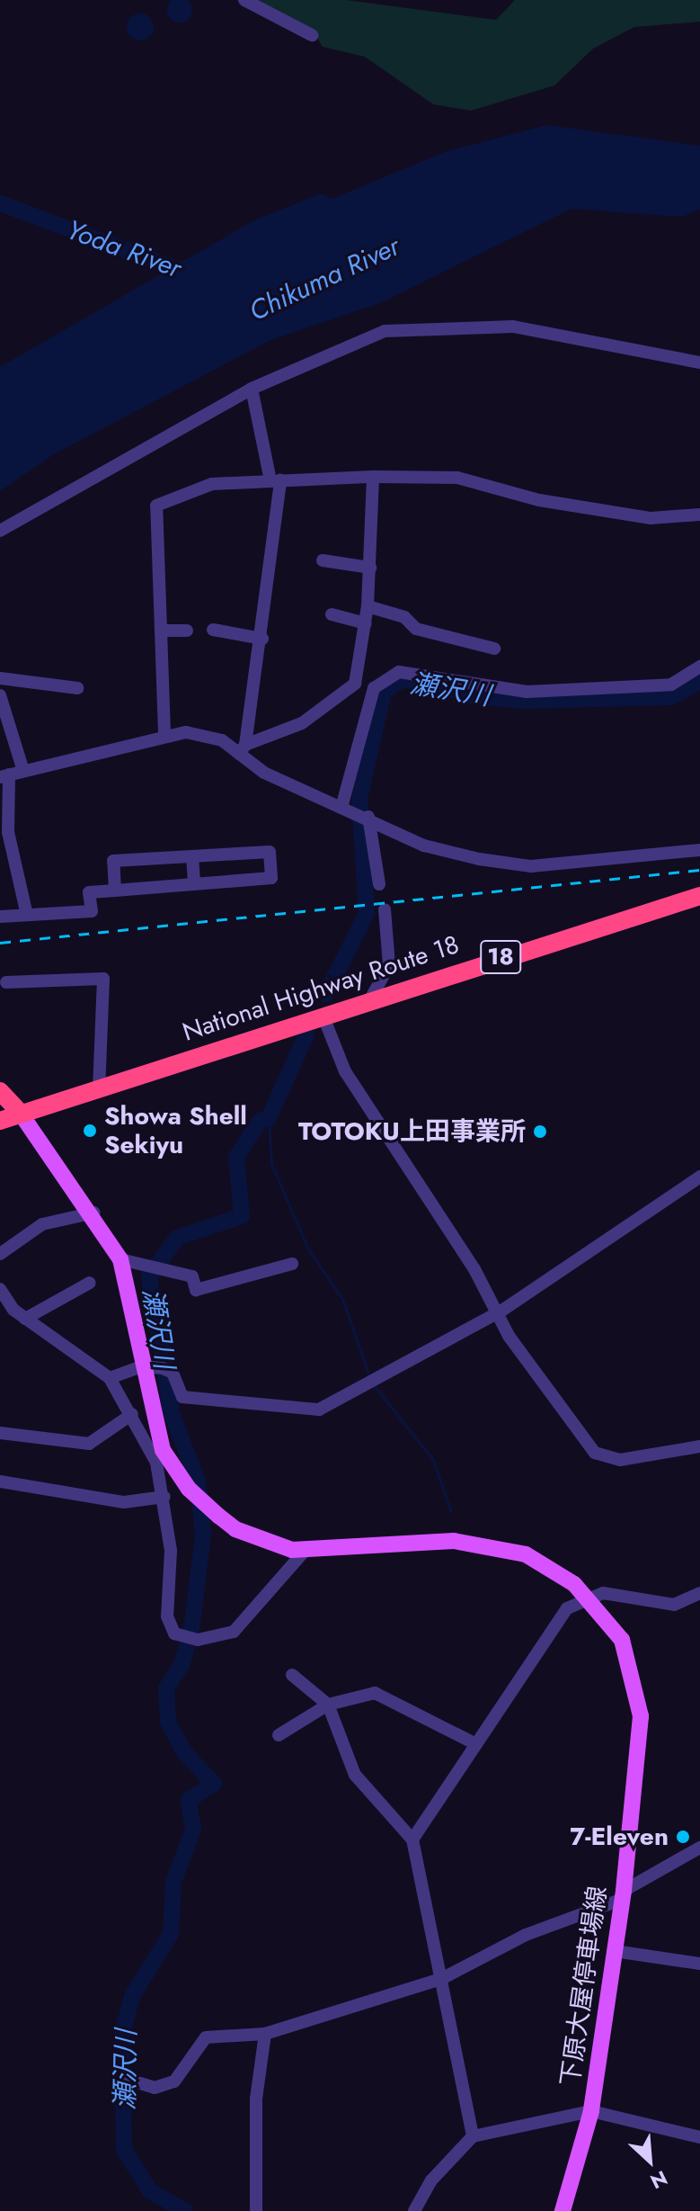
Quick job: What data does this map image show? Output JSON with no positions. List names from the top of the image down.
{
  "streets": {
    "highway": ["18", "National Highway Route 18"],
    "main road": ["下原大屋停車場線"]
  },
  "crossings": [
    ["National Highway Route 18", "下原大屋停車場線"]
  ],
  "water": ["Yoda River", "Chikuma River", "瀬沢川"],
  "places": ["Showa Shell Sekiyu", "TOTOKU上田事業所", "7-Eleven"],
  "north": "bottom right"
}
